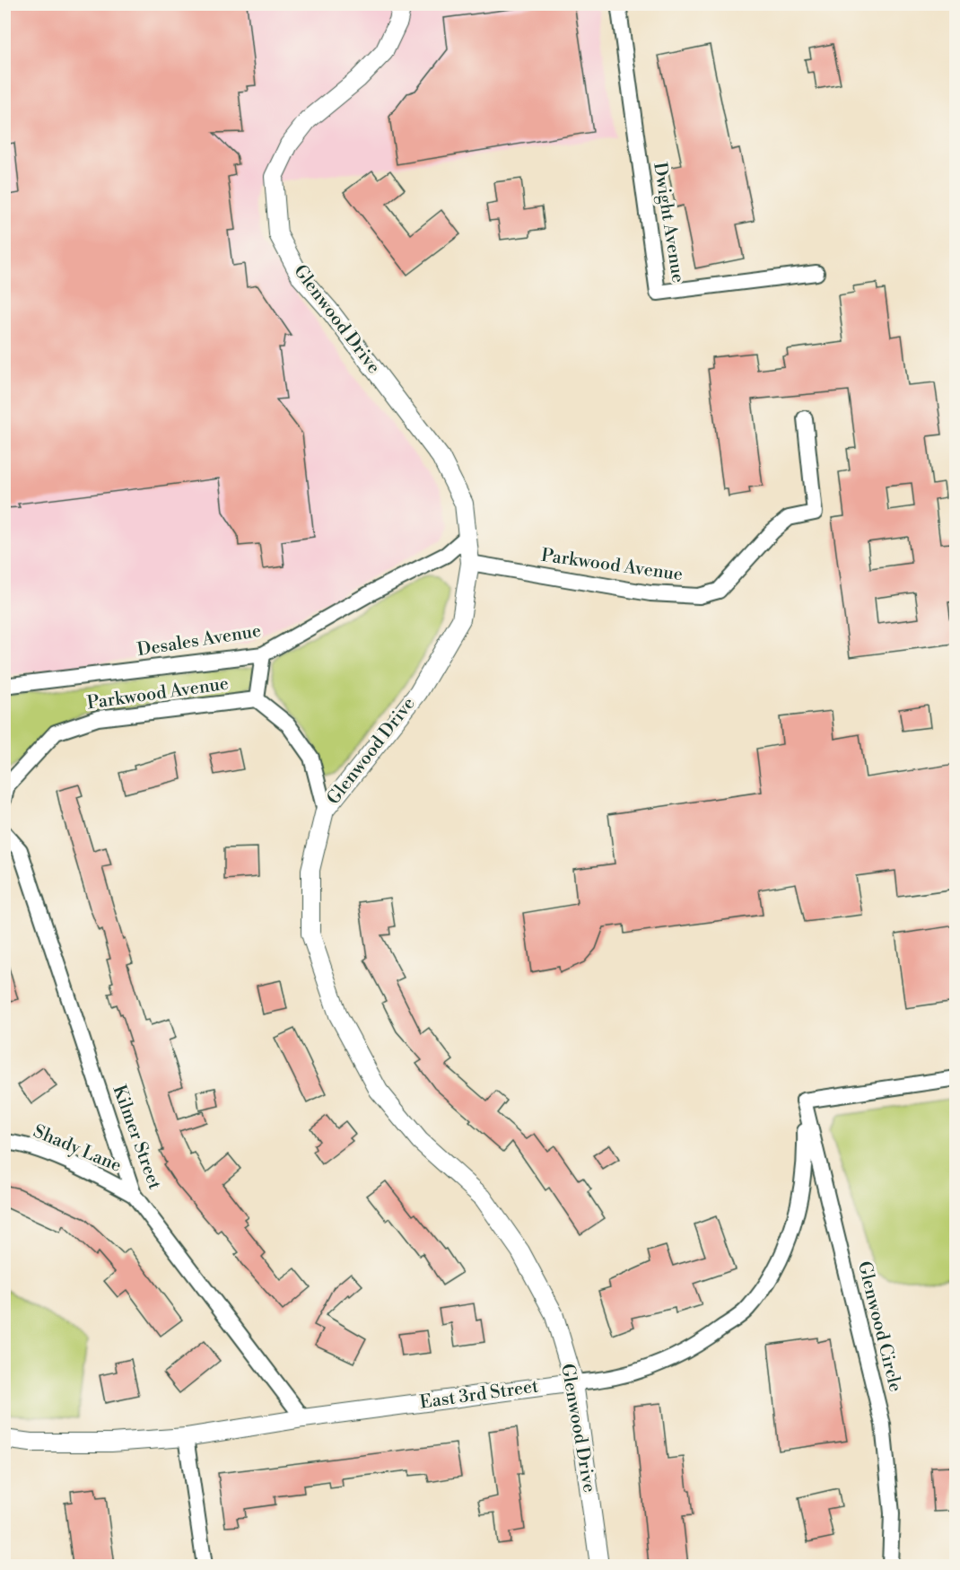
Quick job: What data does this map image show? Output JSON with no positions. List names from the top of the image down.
{
  "streets": {
    "street": [
      "Dwight Avenue",
      "Glenwood Drive",
      "Parkwood Avenue",
      "Desales Avenue",
      "Kilmer Street",
      "Shady Lane",
      "Glenwood Circle",
      "East 3rd Street"
    ]
  },
  "crossings": [
    ["Glenwood Drive", "Parkwood Avenue"],
    ["Glenwood Drive", "Desales Avenue"],
    ["Glenwood Drive", "East 3rd Street"],
    ["Kilmer Street", "Shady Lane"],
    ["Kilmer Street", "East 3rd Street"],
    ["Glenwood Circle", "East 3rd Street"]
  ]
}
